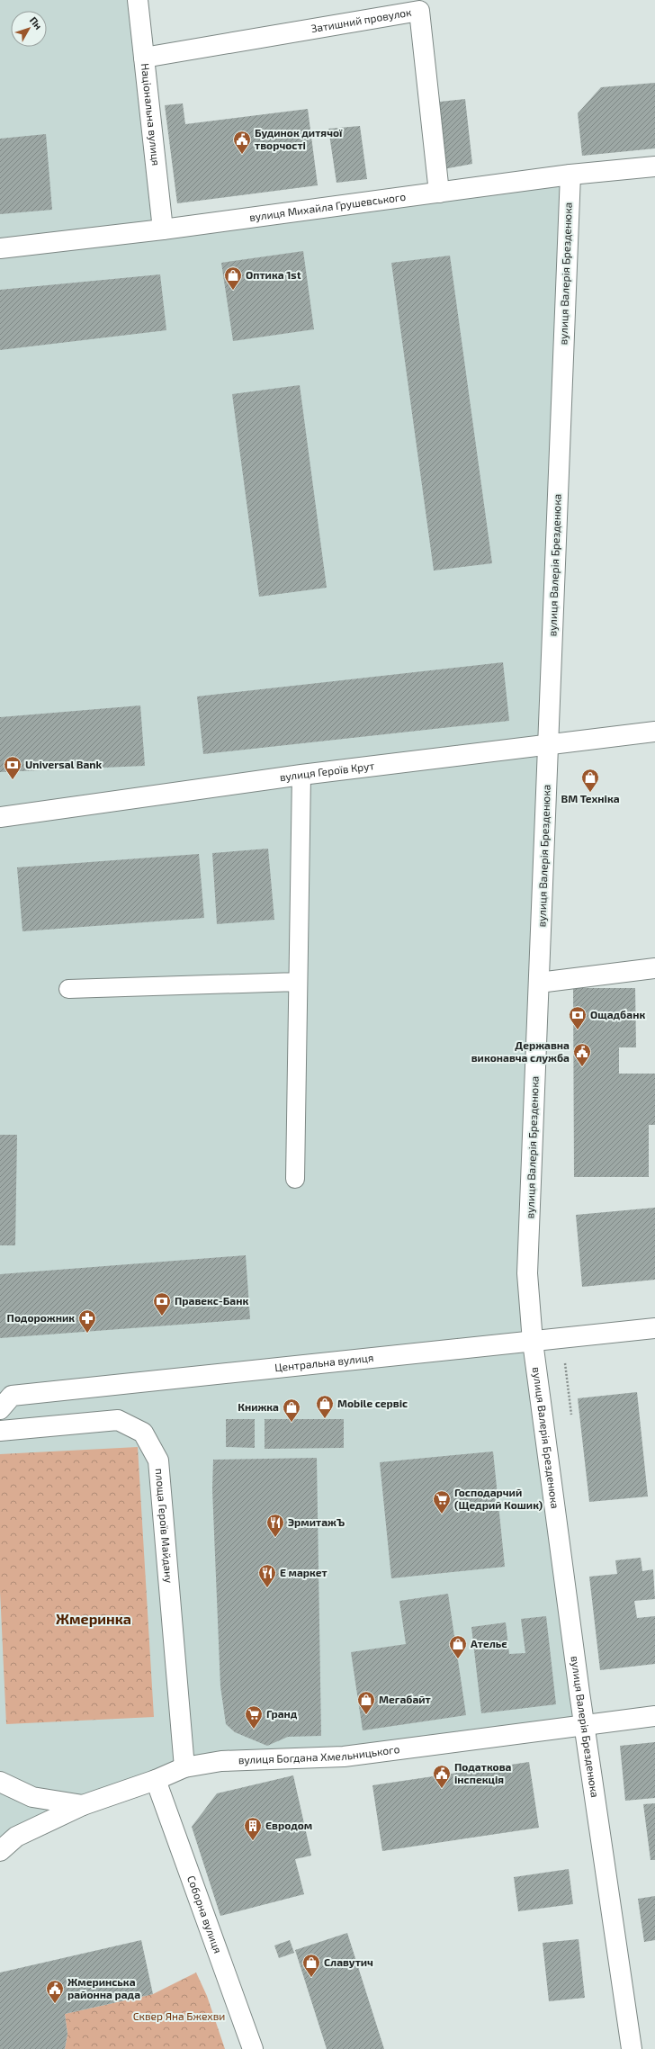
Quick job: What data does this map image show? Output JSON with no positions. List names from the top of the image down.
{
  "streets": {
    "street": [
      "Затишний провулок",
      "Національна вулиця",
      "вулиця Михайла Грушевського",
      "вулиця Валерія Брезденюка",
      "вулиця Героїв Крут",
      "Центральна вулиця",
      "площа Героїв Майдану",
      "вулиця Богдана Хмельницького",
      "Соборна вулиця"
    ]
  },
  "crossings": [
    ["Затишний провулок", "Національна вулиця"],
    ["Затишний провулок", "вулиця Михайла Грушевського"],
    ["Національна вулиця", "вулиця Михайла Грушевського"],
    ["вулиця Михайла Грушевського", "вулиця Валерія Брезденюка"],
    ["вулиця Валерія Брезденюка", "вулиця Героїв Крут"],
    ["вулиця Валерія Брезденюка", "Центральна вулиця"],
    ["вулиця Валерія Брезденюка", "вулиця Богдана Хмельницького"],
    ["площа Героїв Майдану", "вулиця Богдана Хмельницького"],
    ["вулиця Богдана Хмельницького", "Соборна вулиця"]
  ],
  "districts": ["Жмеринка"],
  "parks": ["Сквер Яна Бжехви"],
  "places": {
    "public building": [
      "Будинок дитячої творчості",
      "Державна виконавча служба",
      "Податкова інспекція",
      "Жмеринська районна рада"
    ],
    "shop": [
      "Оптика 1st",
      "ВМ Техніка",
      "Mobile сервіс",
      "Книжка",
      "Ательє",
      "Мегабайт",
      "Славутич"
    ],
    "bank": ["Universal Bank", "Ощадбанк", "Правекс-Банк"],
    "pharmacy": ["Подорожник"],
    "supermarket": ["Господарчий (Щедрий Кошик)", "Гранд"],
    "restaurant": ["ЭрмитажЪ", "E маркет"],
    "building": ["Євродом"]
  },
  "north": "top right"
}
